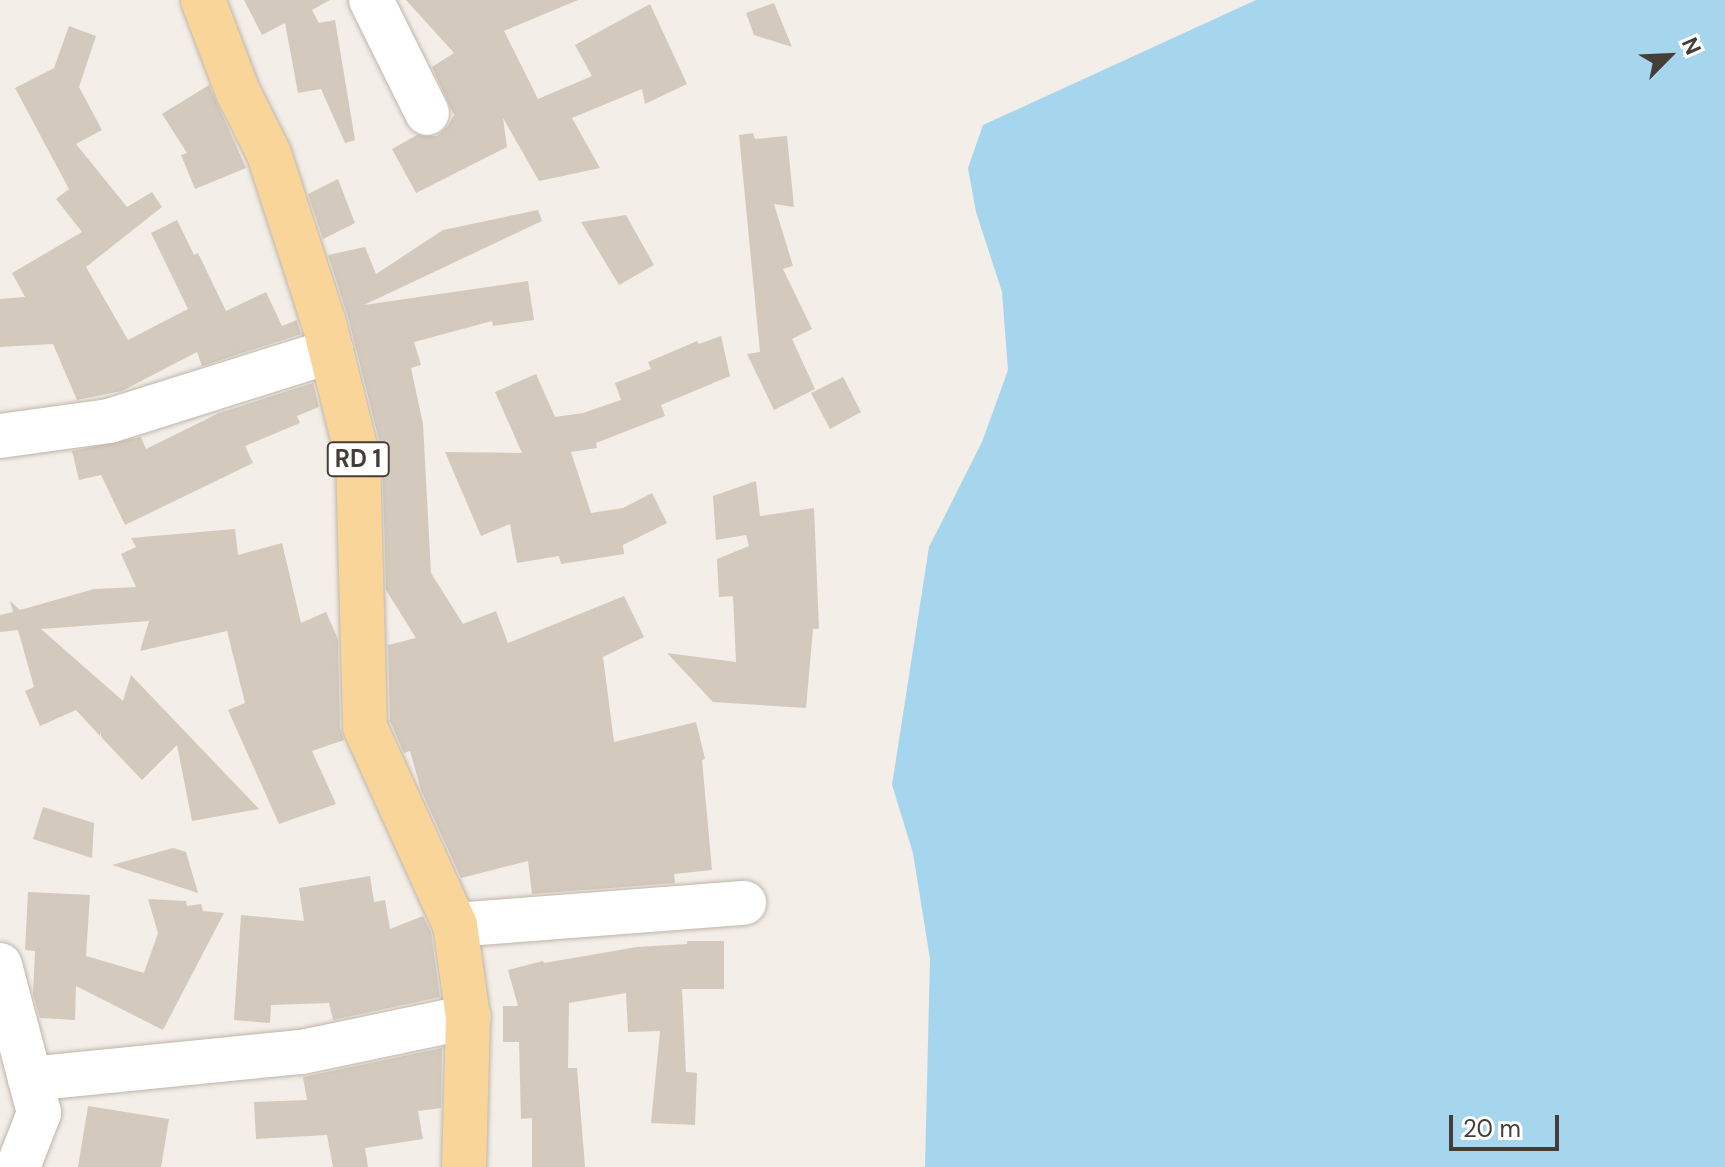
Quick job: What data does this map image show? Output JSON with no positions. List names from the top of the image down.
{
  "streets": {
    "main road": ["RD 1"]
  },
  "scale_bar": "20 m",
  "north": "top right"
}
